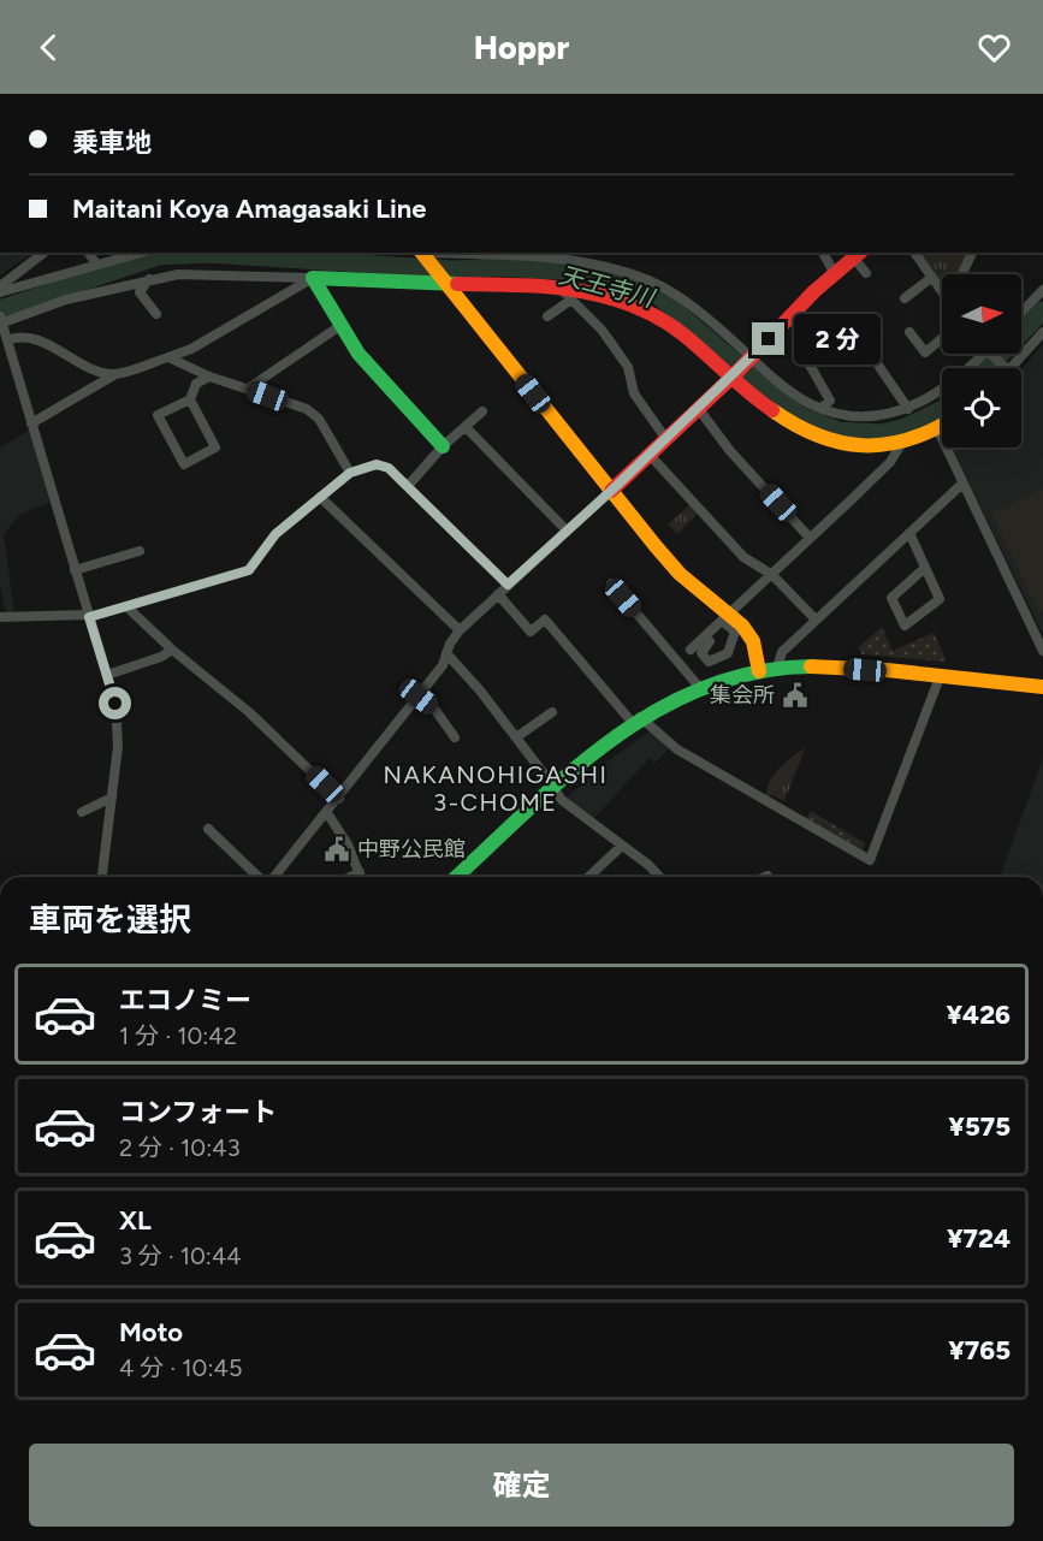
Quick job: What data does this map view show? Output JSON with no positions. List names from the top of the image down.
{
  "districts": ["NAKANOHIGASHI 3-CHOME"],
  "water": ["天王寺川"],
  "places": {
    "public building": ["集会所", "中野公民館"]
  },
  "north": "right",
  "page": {
    "header": "Hoppr",
    "banner": ["乗車地", "Maitani Koya Amagasaki Line"],
    "bubble": "2 分",
    "heading": "車両を選択",
    "list": [
      {
        "name": "エコノミー",
        "note": "1 分 · 10:42",
        "value": "¥426"
      },
      {
        "name": "コンフォート",
        "note": "2 分 · 10:43",
        "value": "¥575"
      },
      {
        "name": "XL",
        "note": "3 分 · 10:44",
        "value": "¥724"
      },
      {
        "name": "Moto",
        "note": "4 分 · 10:45",
        "value": "¥765"
      }
    ],
    "buttons": "確定"
  }
}
